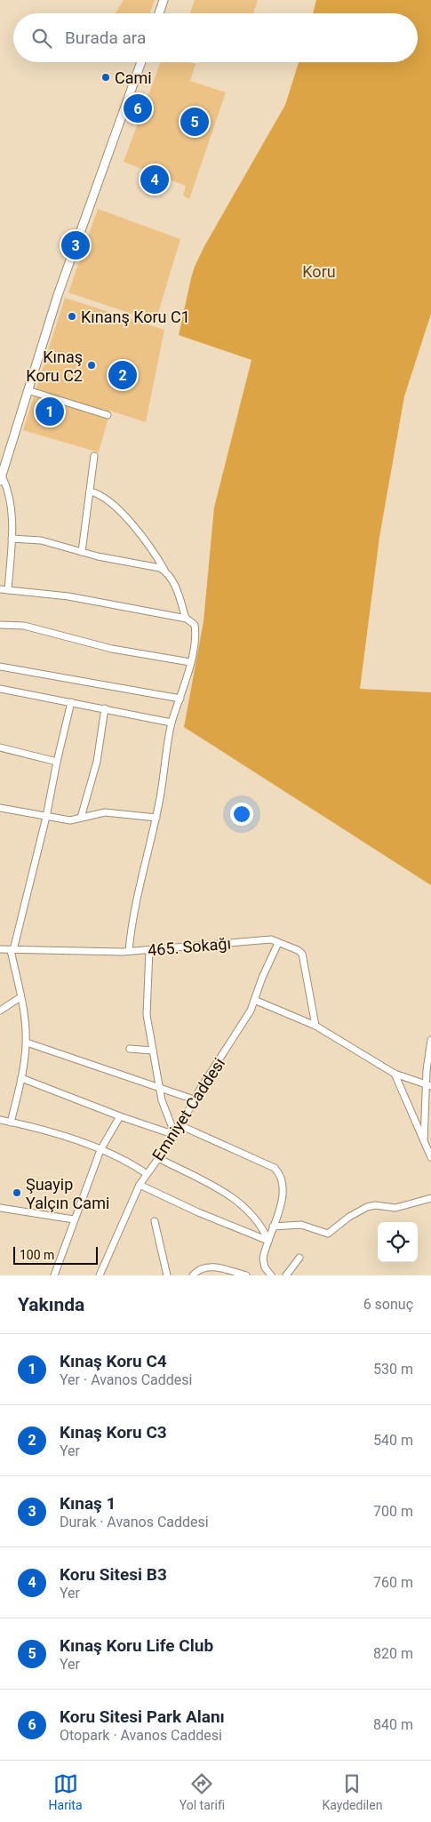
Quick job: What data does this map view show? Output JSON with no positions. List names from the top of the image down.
{
  "streets": {
    "street": ["465. Sokağı", "Emniyet Caddesi"]
  },
  "crossings": [
    ["465. Sokağı", "Emniyet Caddesi"]
  ],
  "parks": ["Koru"],
  "places": [
    "Cami",
    "Kınanş Koru C1",
    "Kınaş Koru C2",
    "Şuayip Yalçın Cami"
  ],
  "scale_bar": "100 m",
  "page": {
    "search": "Burada ara",
    "pins": [
      "6",
      "5",
      "4",
      "3",
      "2",
      "1"
    ],
    "scale": "100 m",
    "heading": ["Yakında", "6 sonuç"],
    "list": [
      {
        "mark": "1",
        "name": "Kınaş Koru C4",
        "note": "Yer · Avanos Caddesi",
        "value": "530 m"
      },
      {
        "mark": "2",
        "name": "Kınaş Koru C3",
        "note": "Yer",
        "value": "540 m"
      },
      {
        "mark": "3",
        "name": "Kınaş 1",
        "note": "Durak · Avanos Caddesi",
        "value": "700 m"
      },
      {
        "mark": "4",
        "name": "Koru Sitesi B3",
        "note": "Yer",
        "value": "760 m"
      },
      {
        "mark": "5",
        "name": "Kınaş Koru Life Club",
        "note": "Yer",
        "value": "820 m"
      },
      {
        "mark": "6",
        "name": "Koru Sitesi Park Alanı",
        "note": "Otopark · Avanos Caddesi",
        "value": "840 m"
      }
    ],
    "nav": ["Harita", "Yol tarifi", "Kaydedilen"]
  }
}
